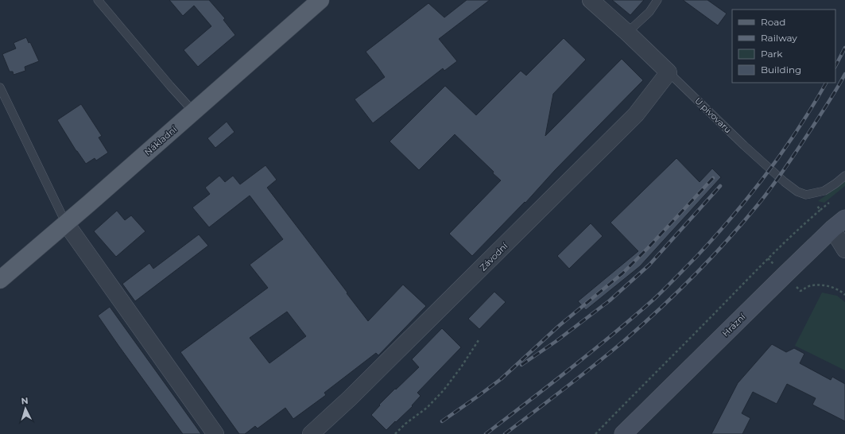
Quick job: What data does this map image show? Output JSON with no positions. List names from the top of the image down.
{
  "streets": {
    "main road": ["Nákladní", "Hrázní"],
    "street": ["U pivovaru", "Závodní"]
  },
  "crossings": [
    ["U pivovaru", "Závodní"]
  ],
  "legend": [
    "Road",
    "Railway",
    "Park",
    "Building"
  ],
  "north": "top"
}
